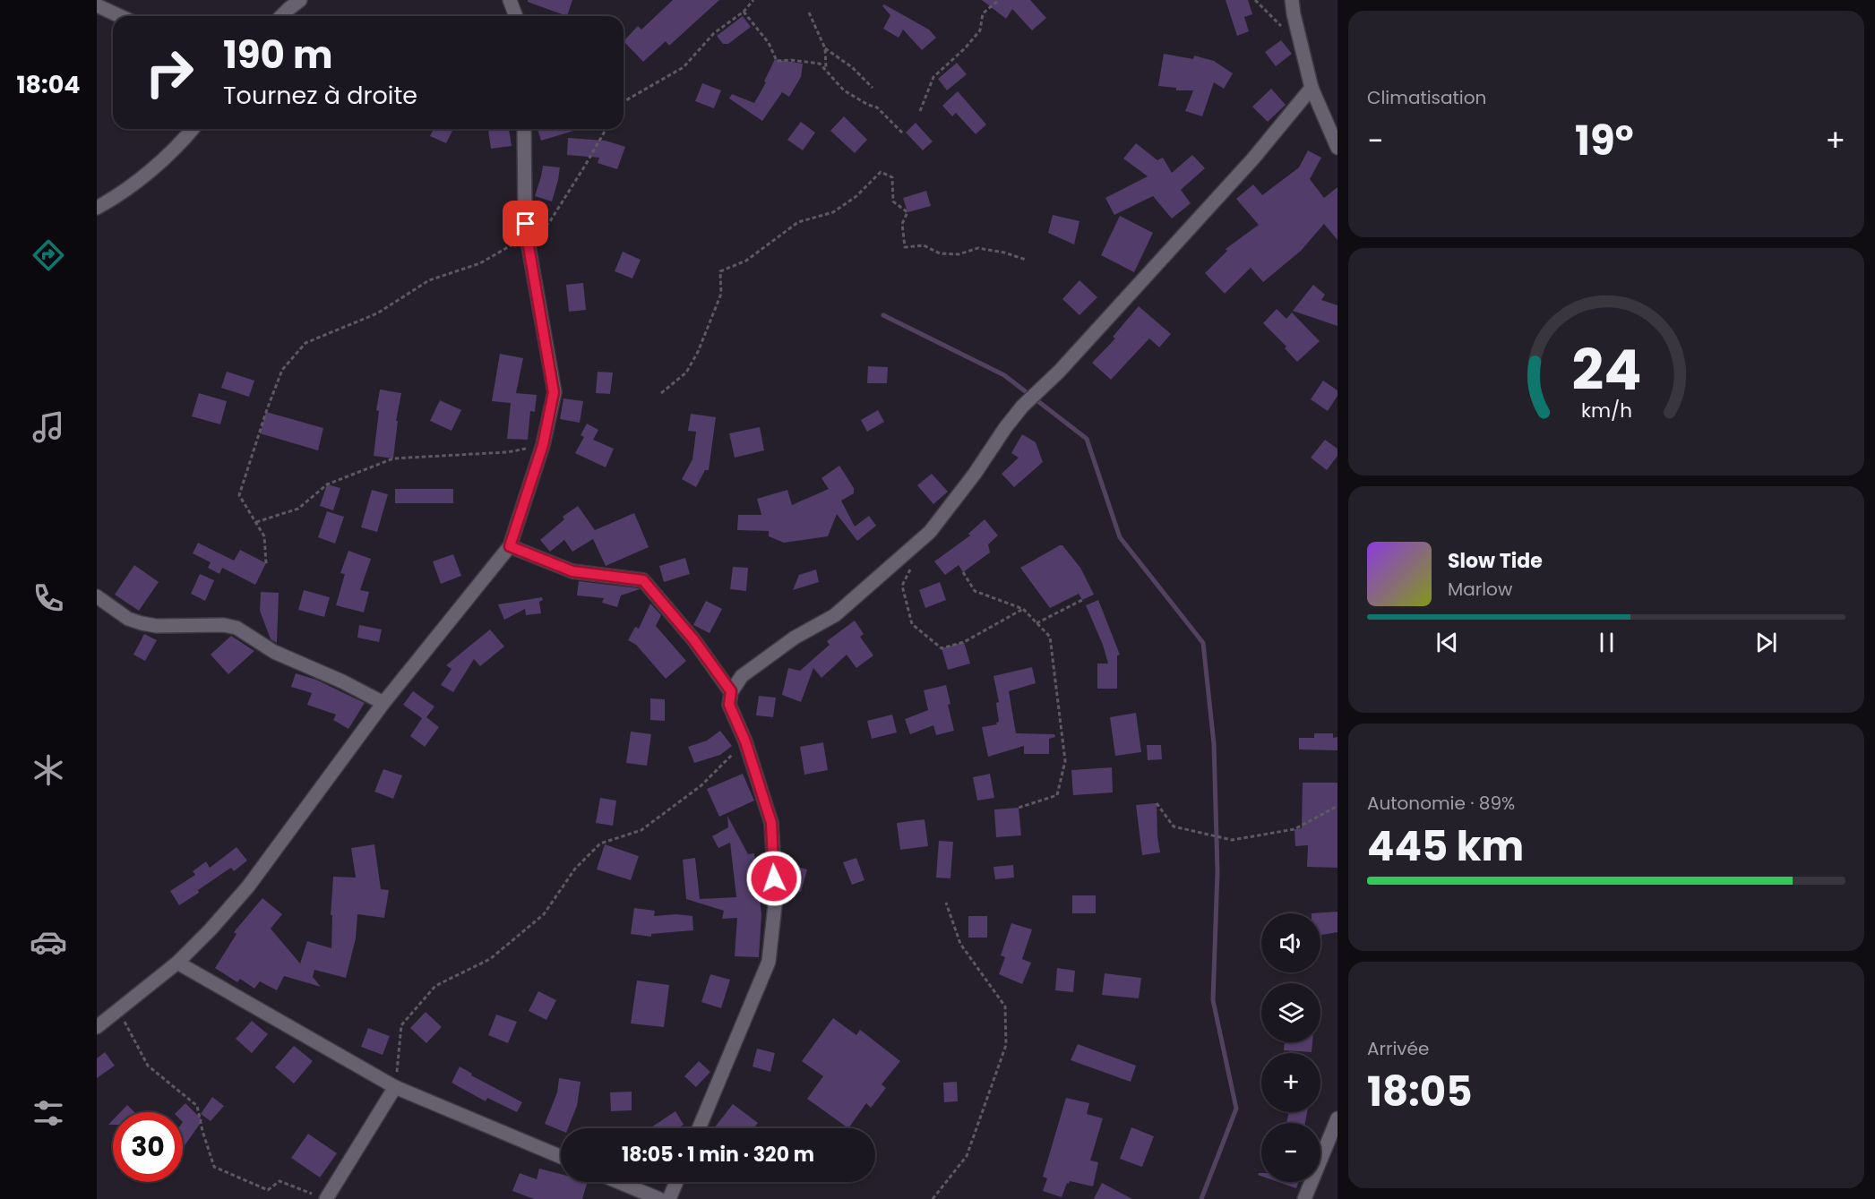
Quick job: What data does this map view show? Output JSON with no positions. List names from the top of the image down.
{
  "page": {
    "tabs": "18:04",
    "tile": [
      "Climatisation",
      ["Autonomie · 89%", "445 km"],
      ["Arrivée", "18:05"]
    ],
    "turn": ["190 m", "Tournez à droite"],
    "heat": ["−", "19°", "+"],
    "song": ["Slow Tide", "Marlow"],
    "map_buttons": ["+", "−"],
    "limit": "30",
    "trip": "18:05 · 1 min · 320 m",
    "gauge": ["24", "km/h"]
  }
}
